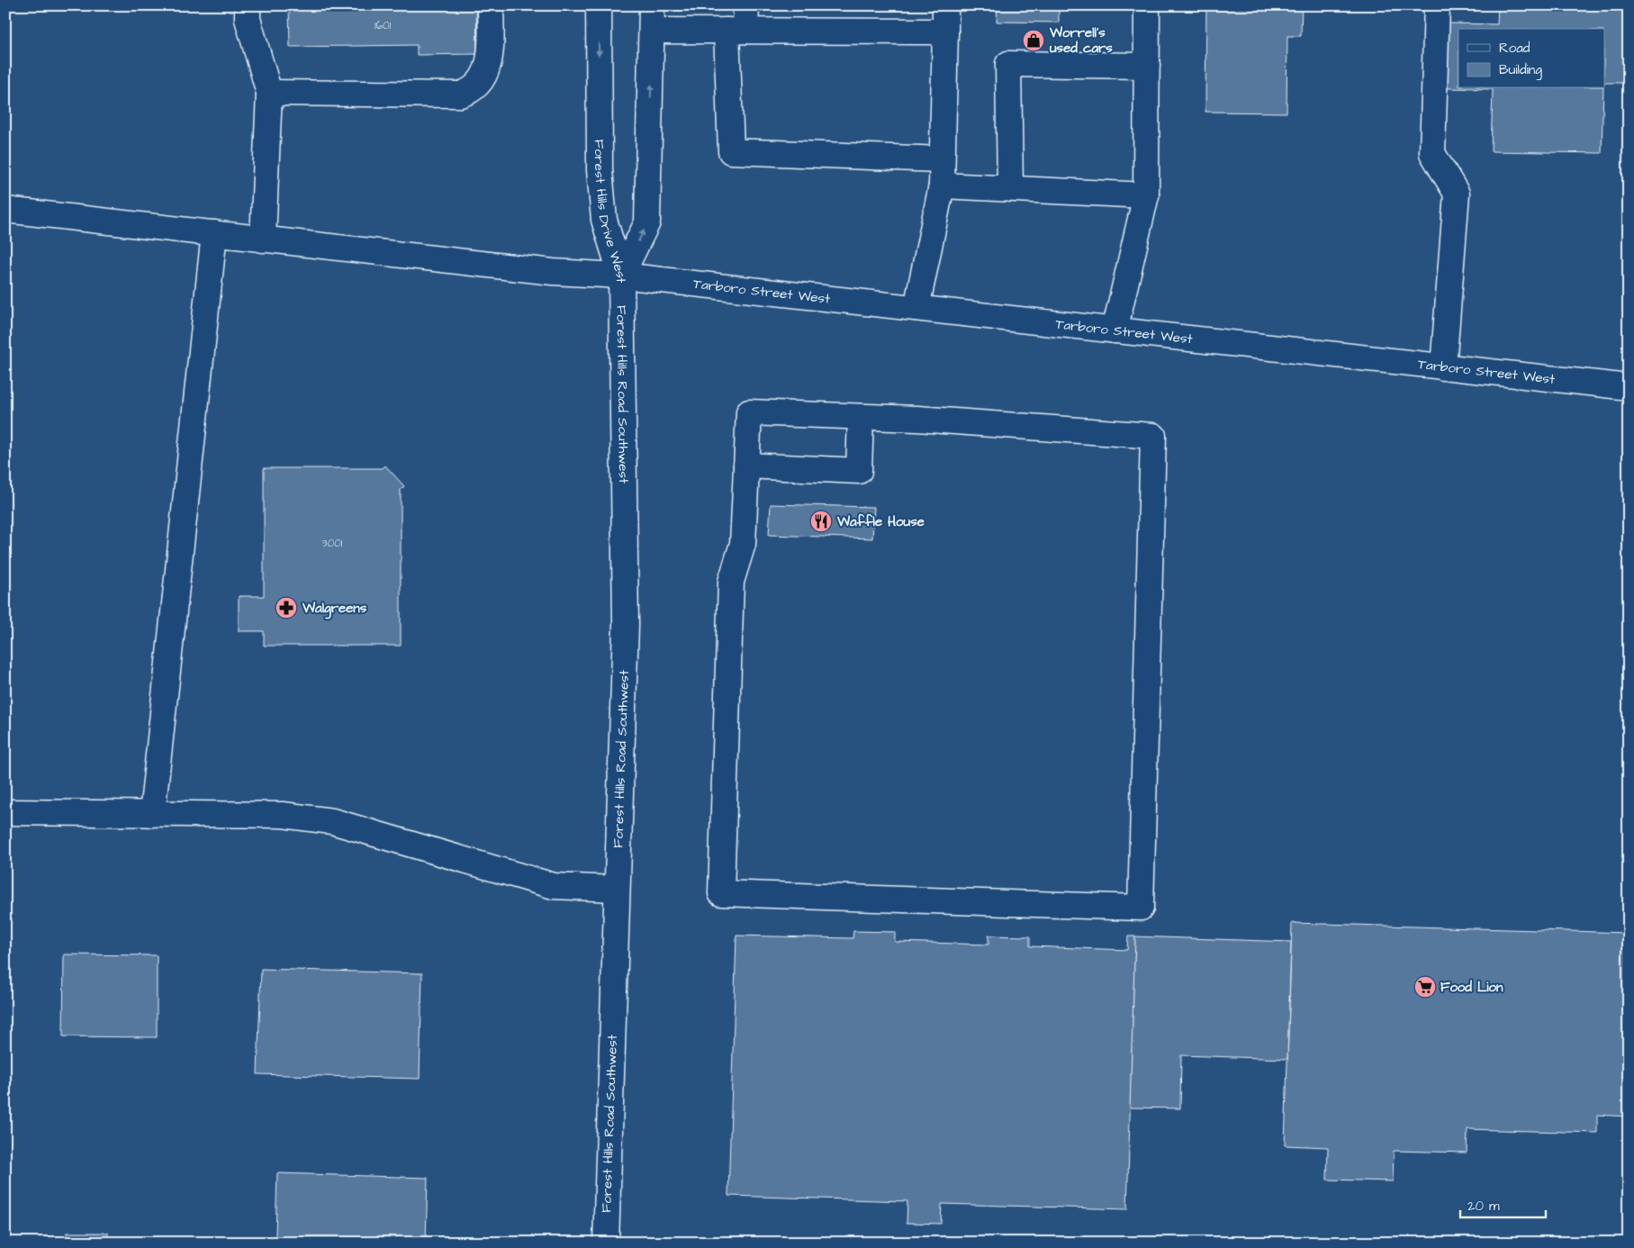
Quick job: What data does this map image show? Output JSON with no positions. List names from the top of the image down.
{
  "streets": {
    "main road": ["Forest Hills Drive West", "Tarboro Street West", "Forest Hills Road Southwest"]
  },
  "crossings": [
    ["Forest Hills Drive West", "Tarboro Street West"],
    ["Forest Hills Drive West", "Forest Hills Road Southwest"],
    ["Tarboro Street West", "Forest Hills Road Southwest"]
  ],
  "places": {
    "shop": ["Worrell's used cars"],
    "restaurant": ["Waffle House"],
    "pharmacy": ["Walgreens"],
    "supermarket": ["Food Lion"]
  },
  "house_numbers": ["1601", "3001"],
  "legend": ["Road", "Building"],
  "scale_bar": "20 m"
}
